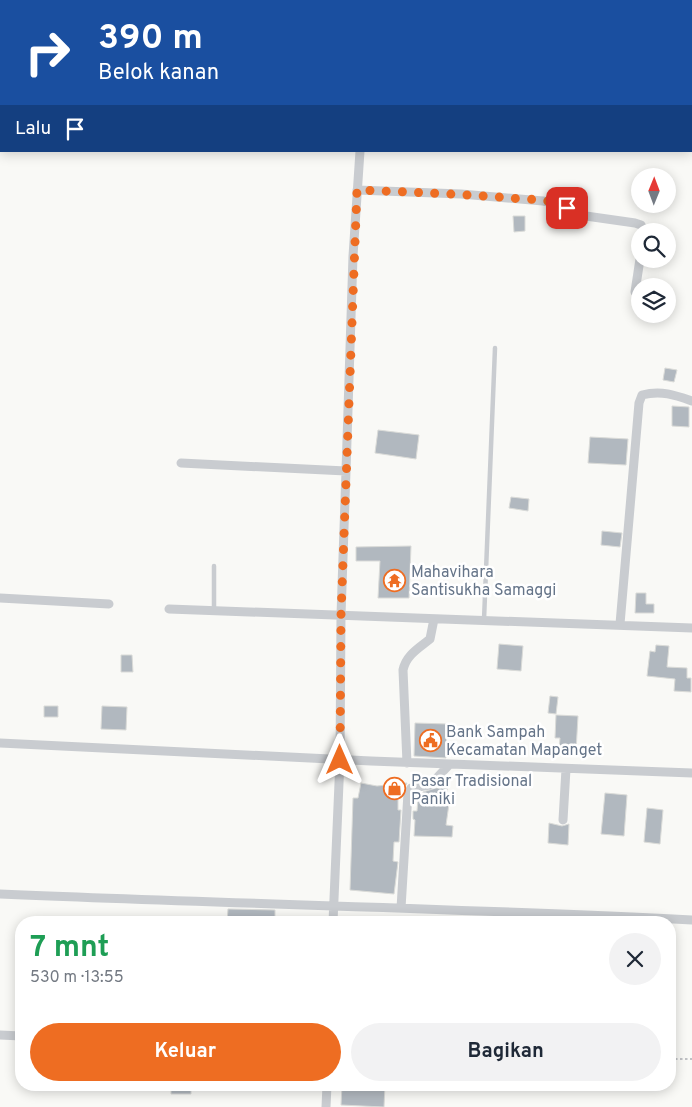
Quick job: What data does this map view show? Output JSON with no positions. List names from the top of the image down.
{
  "places": {
    "temple": ["Mahavihara Santisukha Samaggi"],
    "public building": ["Bank Sampah Kecamatan Mapanget"],
    "shop": ["Pasar Tradisional Paniki"]
  },
  "north": "top",
  "page": {
    "turn": ["390 m", "Belok kanan"],
    "then": "Lalu",
    "heading": ["7 mnt", "530 m · 13:55"],
    "buttons": ["Keluar", "Bagikan"]
  }
}
